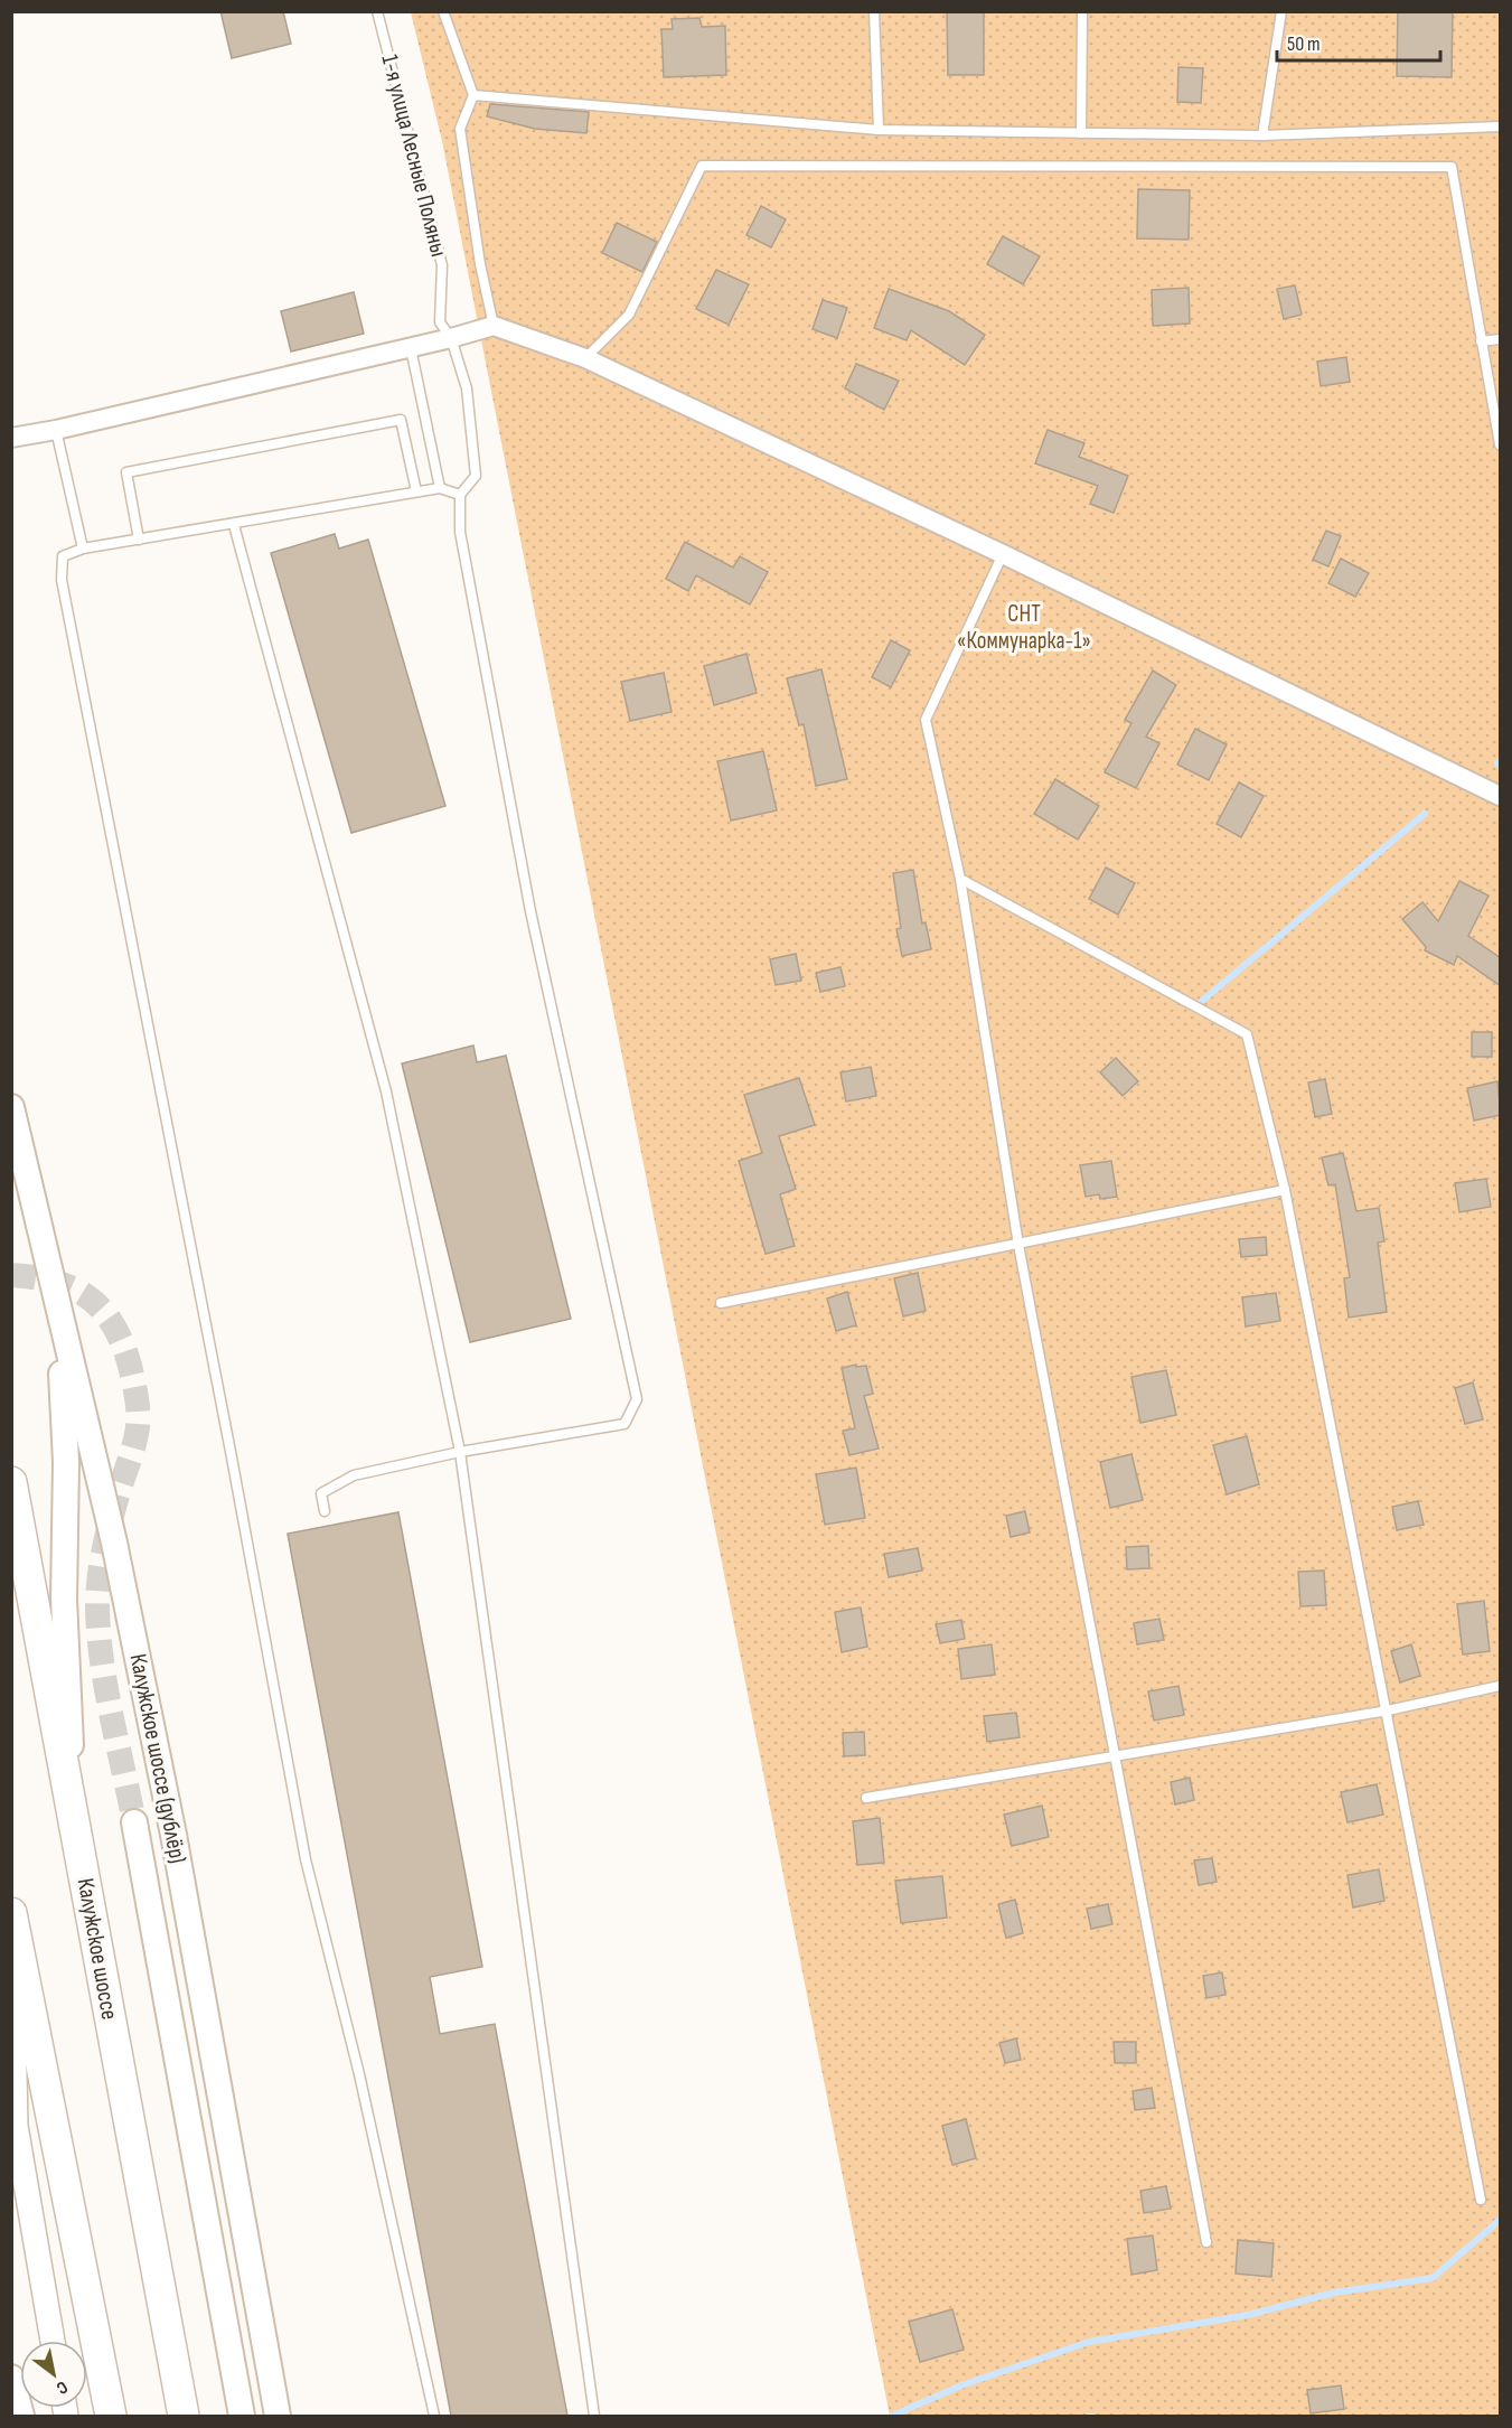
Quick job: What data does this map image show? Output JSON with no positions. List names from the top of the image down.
{
  "streets": {
    "highway": ["Калужское шоссе"],
    "main road": ["Калужское шоссе (дублёр)"],
    "lane": ["1-я улица Лесные Поляны"]
  },
  "parks": ["СНТ «Коммунарка-1»"],
  "scale_bar": "50 m",
  "north": "bottom right"
}
